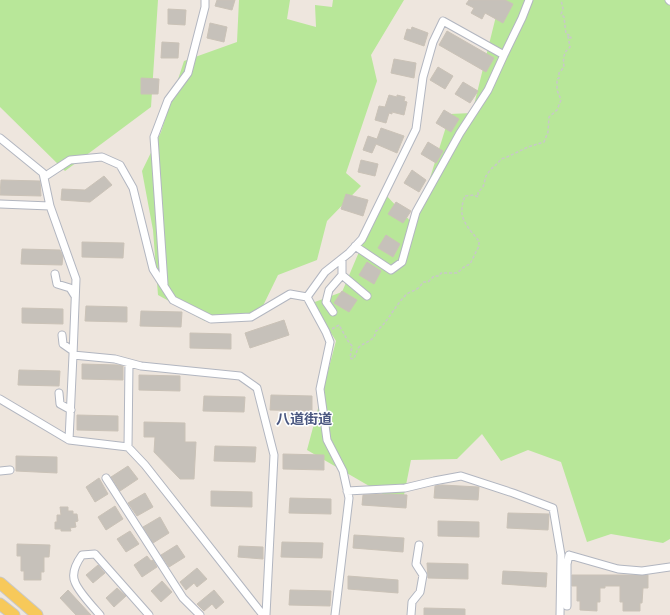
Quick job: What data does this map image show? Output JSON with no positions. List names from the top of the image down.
{
  "districts": ["八道街道"]
}
